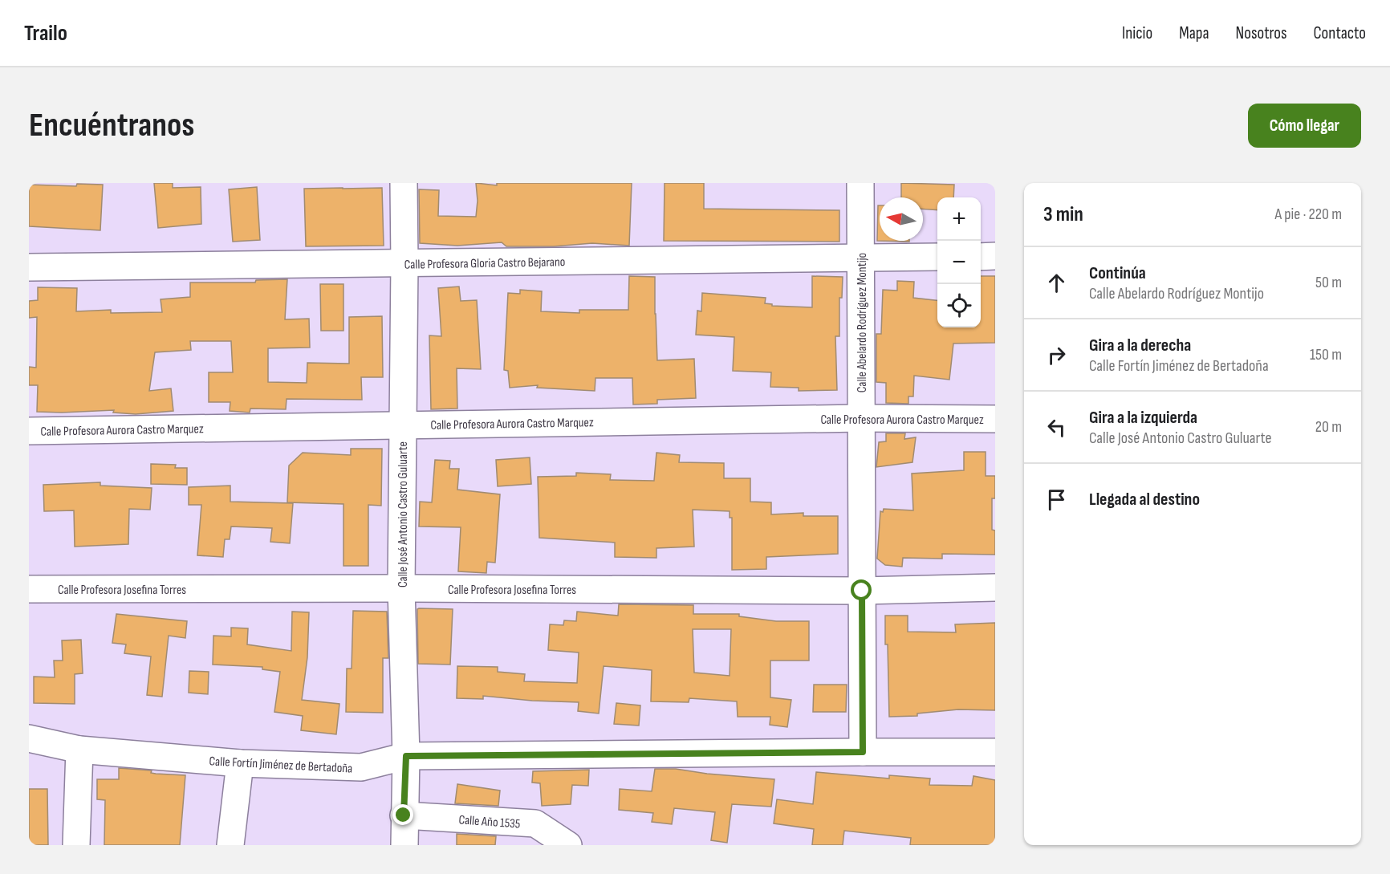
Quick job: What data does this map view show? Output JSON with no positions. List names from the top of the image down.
{
  "streets": {
    "street": [
      "Calle Profesora Gloria Castro Bejarano",
      "Calle Abelardo Rodríguez Montijo",
      "Calle Profesora Aurora Castro Marquez",
      "Calle José Antonio Castro Guluarte",
      "Calle Profesora Josefina Torres",
      "Calle Fortín Jiménez de Bertadoña",
      "Calle Año 1535"
    ]
  },
  "crossings": [
    ["Calle Profesora Gloria Castro Bejarano", "Calle Abelardo Rodríguez Montijo"],
    ["Calle Profesora Gloria Castro Bejarano", "Calle José Antonio Castro Guluarte"],
    ["Calle Abelardo Rodríguez Montijo", "Calle Profesora Aurora Castro Marquez"],
    ["Calle Abelardo Rodríguez Montijo", "Calle Profesora Josefina Torres"],
    ["Calle Abelardo Rodríguez Montijo", "Calle Fortín Jiménez de Bertadoña"],
    ["Calle Profesora Aurora Castro Marquez", "Calle José Antonio Castro Guluarte"],
    ["Calle José Antonio Castro Guluarte", "Calle Profesora Josefina Torres"],
    ["Calle José Antonio Castro Guluarte", "Calle Fortín Jiménez de Bertadoña"],
    ["Calle José Antonio Castro Guluarte", "Calle Año 1535"]
  ],
  "north": "left",
  "page": {
    "header": "Trailo",
    "nav": [
      "Inicio",
      "Mapa",
      "Nosotros",
      "Contacto"
    ],
    "buttons": "Cómo llegar",
    "title": "Encuéntranos",
    "heading": ["3 min", "A pie · 220 m"],
    "map_buttons": ["+", "−"],
    "list": [
      ["Continúa", "Calle Abelardo Rodríguez Montijo", "50 m"],
      ["Gira a la derecha", "Calle Fortín Jiménez de Bertadoña", "150 m"],
      ["Gira a la izquierda", "Calle José Antonio Castro Guluarte", "20 m"],
      "Llegada al destino"
    ]
  }
}
